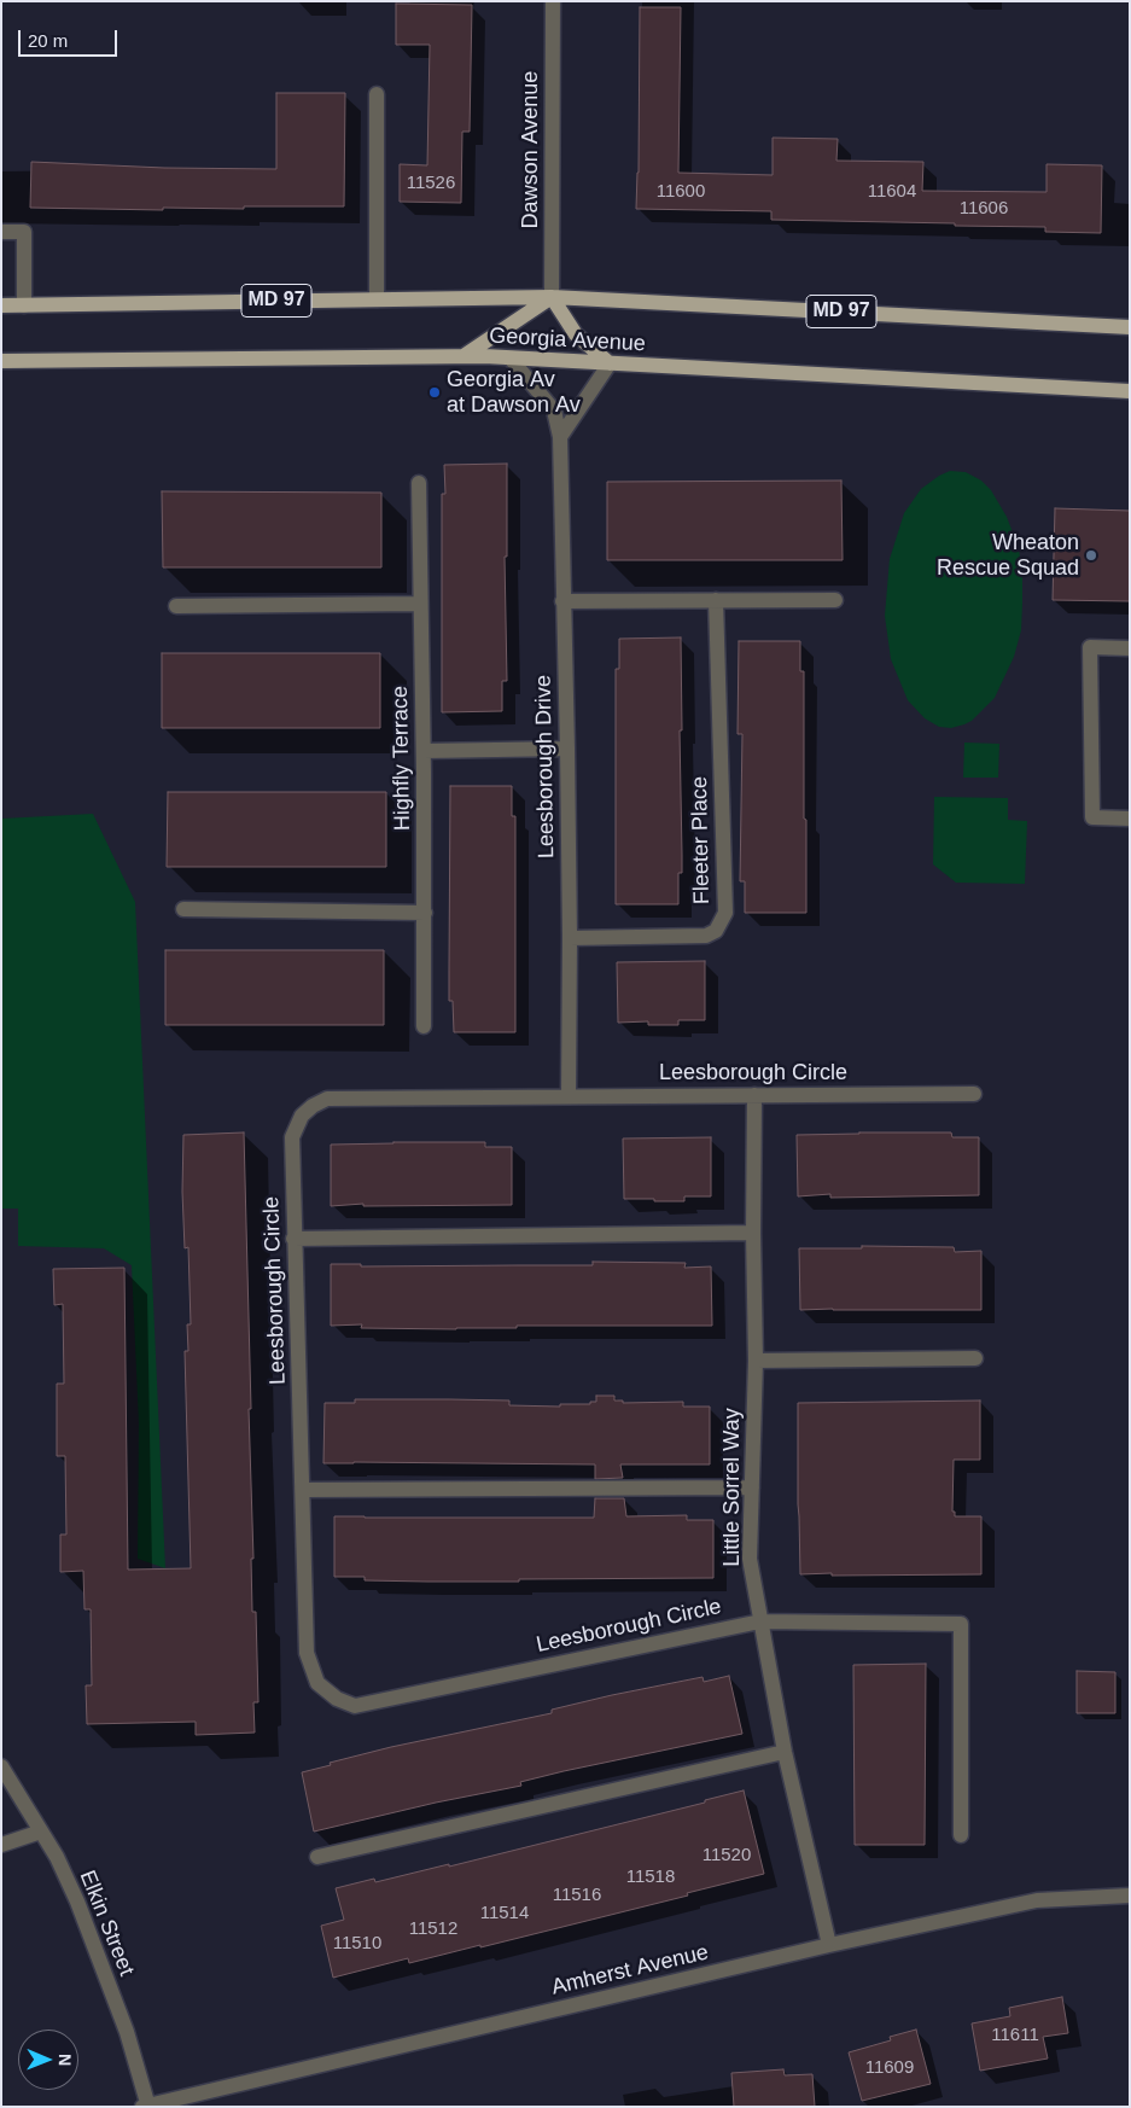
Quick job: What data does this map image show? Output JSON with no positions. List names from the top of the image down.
{
  "streets": {
    "main road": ["MD 97", "Georgia Avenue"],
    "street": [
      "Dawson Avenue",
      "Highfly Terrace",
      "Leesborough Drive",
      "Fleeter Place",
      "Leesborough Circle",
      "Little Sorrel Way",
      "Elkin Street",
      "Amherst Avenue"
    ]
  },
  "crossings": [
    ["Dawson Avenue", "Georgia Avenue"],
    ["Georgia Avenue", "Leesborough Drive"],
    ["Leesborough Drive", "Fleeter Place"],
    ["Leesborough Drive", "Leesborough Circle"],
    ["Leesborough Circle", "Little Sorrel Way"],
    ["Little Sorrel Way", "Amherst Avenue"],
    ["Elkin Street", "Amherst Avenue"]
  ],
  "places": ["Georgia Av at Dawson Av", "Wheaton Rescue Squad"],
  "house_numbers": [
    "11526",
    "11600",
    "11604",
    "11606",
    "11520",
    "11518",
    "11516",
    "11514",
    "11512",
    "11510",
    "11611",
    "11609"
  ],
  "scale_bar": "20 m",
  "north": "right"
}
